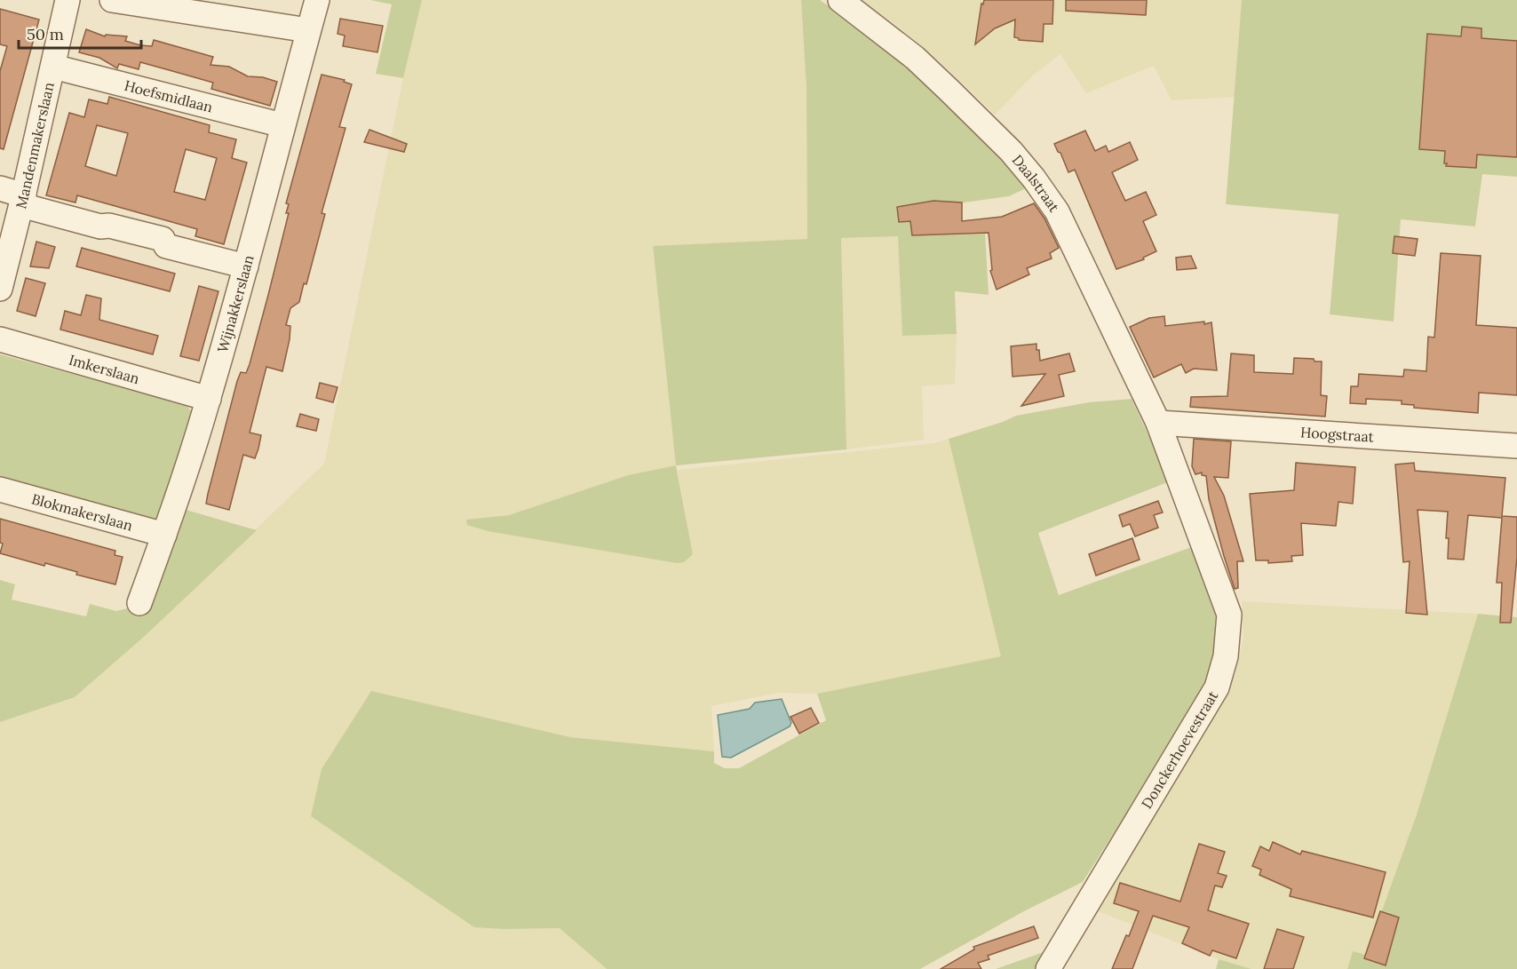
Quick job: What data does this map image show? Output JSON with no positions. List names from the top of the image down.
{
  "streets": {
    "street": [
      "Hoefsmidlaan",
      "Mandenmakerslaan",
      "Daalstraat",
      "Wijnakkerslaan",
      "Imkerslaan",
      "Hoogstraat",
      "Blokmakerslaan",
      "Donckerhoevestraat"
    ]
  },
  "crossings": [
    ["Hoefsmidlaan", "Mandenmakerslaan"],
    ["Hoefsmidlaan", "Wijnakkerslaan"],
    ["Daalstraat", "Hoogstraat"],
    ["Daalstraat", "Donckerhoevestraat"],
    ["Wijnakkerslaan", "Imkerslaan"],
    ["Wijnakkerslaan", "Blokmakerslaan"],
    ["Hoogstraat", "Donckerhoevestraat"]
  ],
  "scale_bar": "50 m"
}
